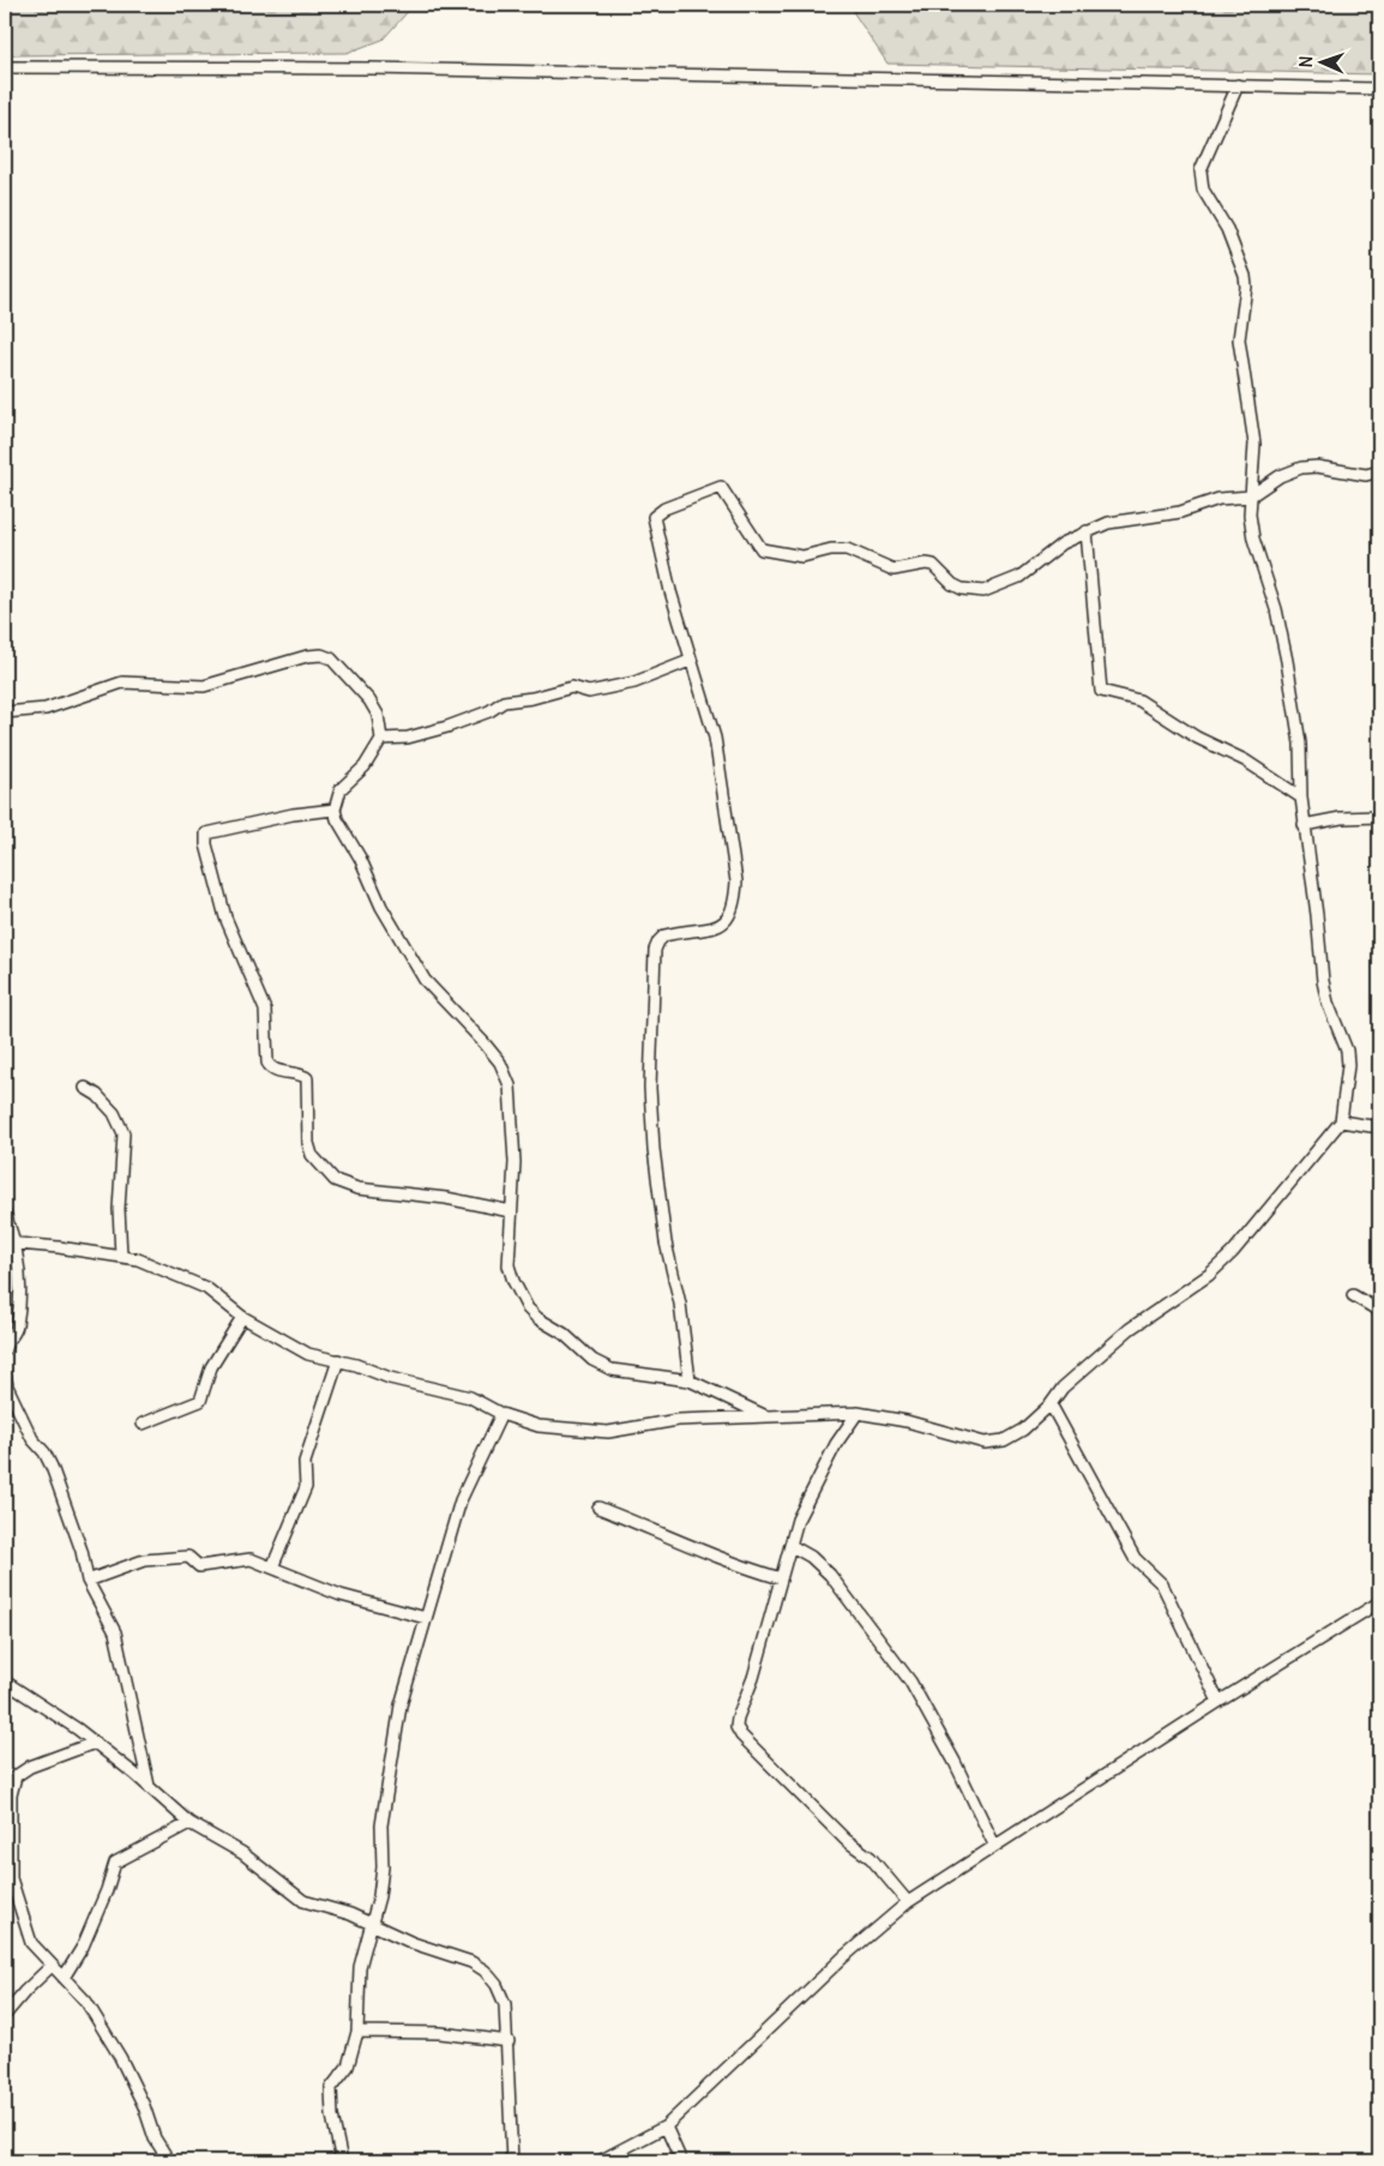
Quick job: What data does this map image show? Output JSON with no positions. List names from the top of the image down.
{
  "north": "left"
}
